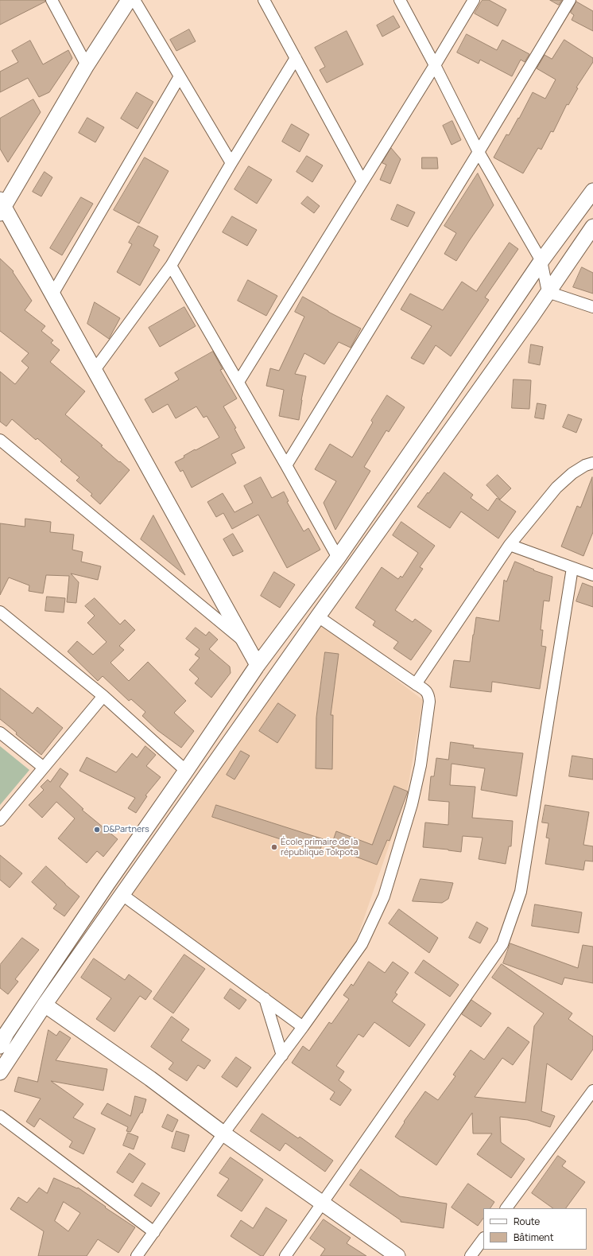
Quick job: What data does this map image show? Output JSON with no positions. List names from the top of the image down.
{
  "places": ["D&Partners", "École primaire de la république Tokpota"],
  "legend": ["Route", "Bâtiment"]
}
